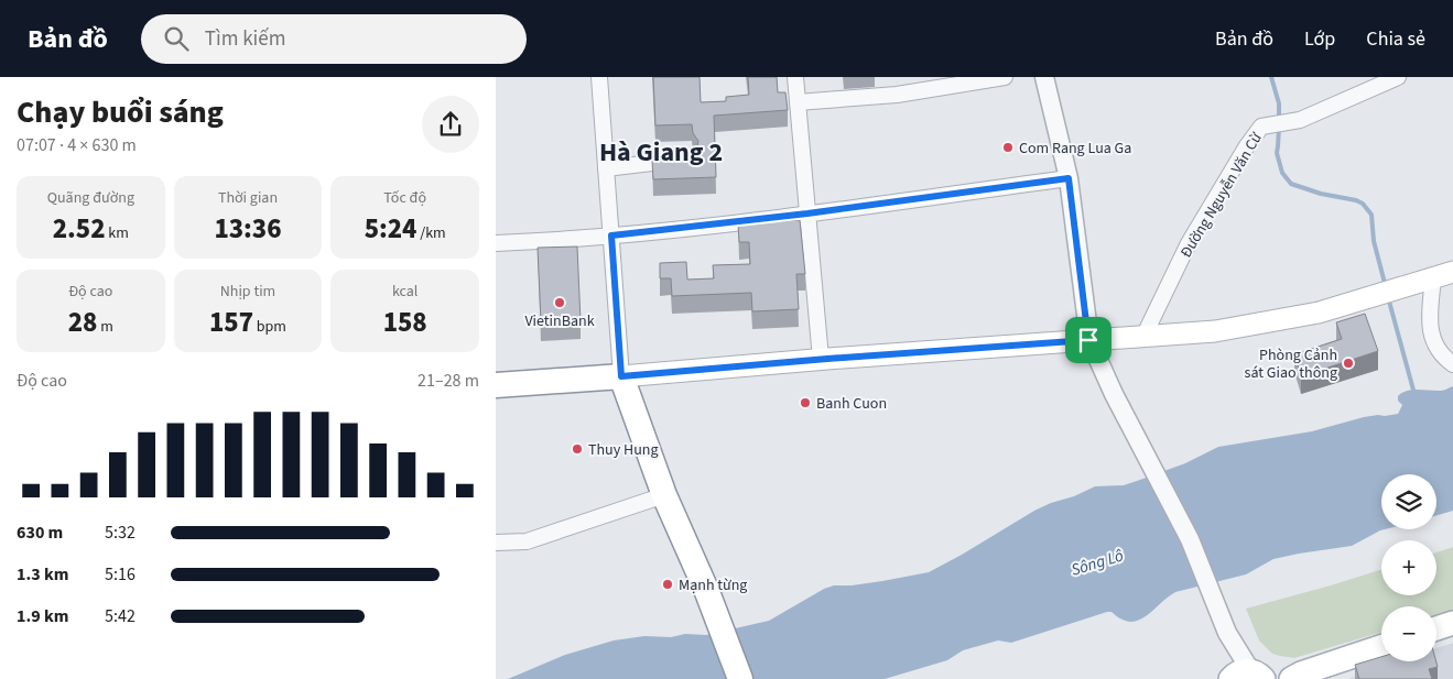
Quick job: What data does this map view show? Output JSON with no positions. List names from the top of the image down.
{
  "streets": {
    "street": ["Đường Nguyễn Văn Cừ"]
  },
  "districts": ["Hà Giang 2"],
  "water": ["Sông Lô"],
  "places": [
    "Com Rang Lua Ga",
    "VietinBank",
    "Phòng Cảnh sát Giao thông",
    "Banh Cuon",
    "Thuy Hung",
    "Mạnh từng"
  ],
  "page": {
    "header": "Bản đồ",
    "search": "Tìm kiếm",
    "nav": ["Bản đồ", "Lớp", "Chia sẻ"],
    "heading": ["Chạy buổi sáng", "07:07 · 4 × 630 m"],
    "stats": [
      ["Quãng đường", "2.52 km"],
      ["Thời gian", "13:36"],
      ["Tốc độ", "5:24 /km"],
      ["Độ cao", "28 m"],
      ["Nhịp tim", "157 bpm"],
      ["kcal", "158"]
    ],
    "chart": ["Độ cao", "21–28 m"],
    "map_buttons": ["+", "−"],
    "list": [
      {
        "name": "630 m",
        "note": "5:32"
      },
      {
        "name": "1.3 km",
        "note": "5:16"
      },
      {
        "name": "1.9 km",
        "note": "5:42"
      }
    ]
  }
}
